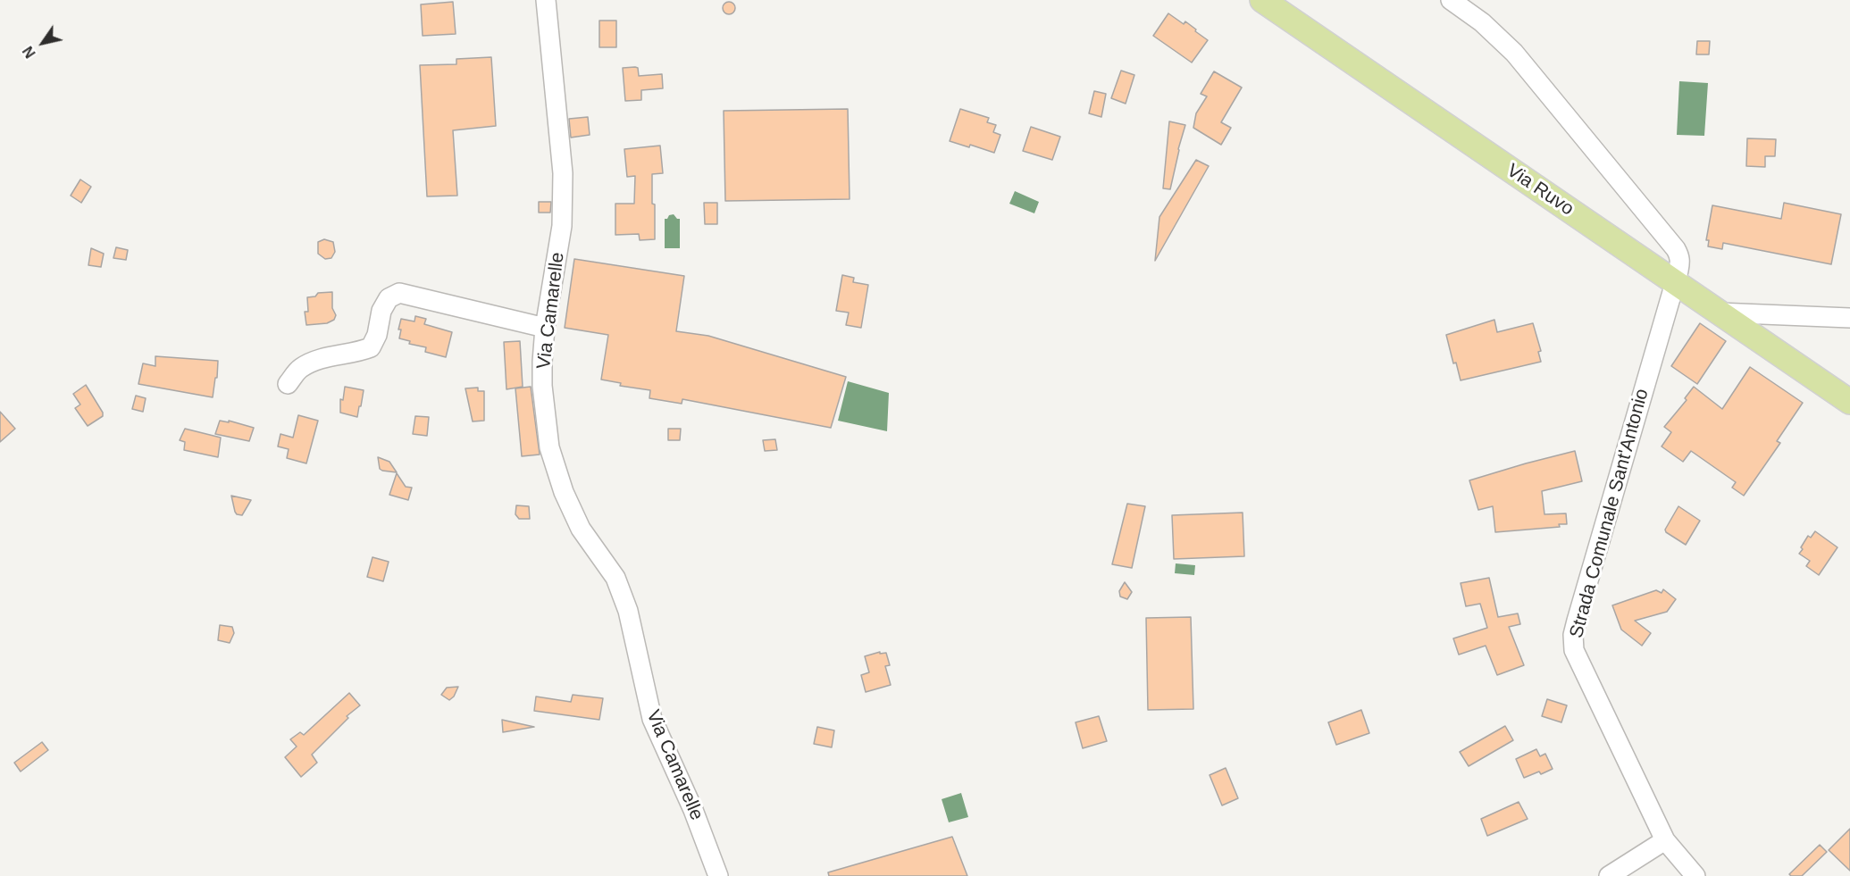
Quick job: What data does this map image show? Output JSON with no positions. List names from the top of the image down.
{
  "streets": {
    "main road": ["Via Ruvo"],
    "street": ["Via Camarelle", "Strada Comunale Sant'Antonio"]
  },
  "crossings": [
    ["Via Ruvo", "Strada Comunale Sant'Antonio"]
  ],
  "north": "bottom left"
}
